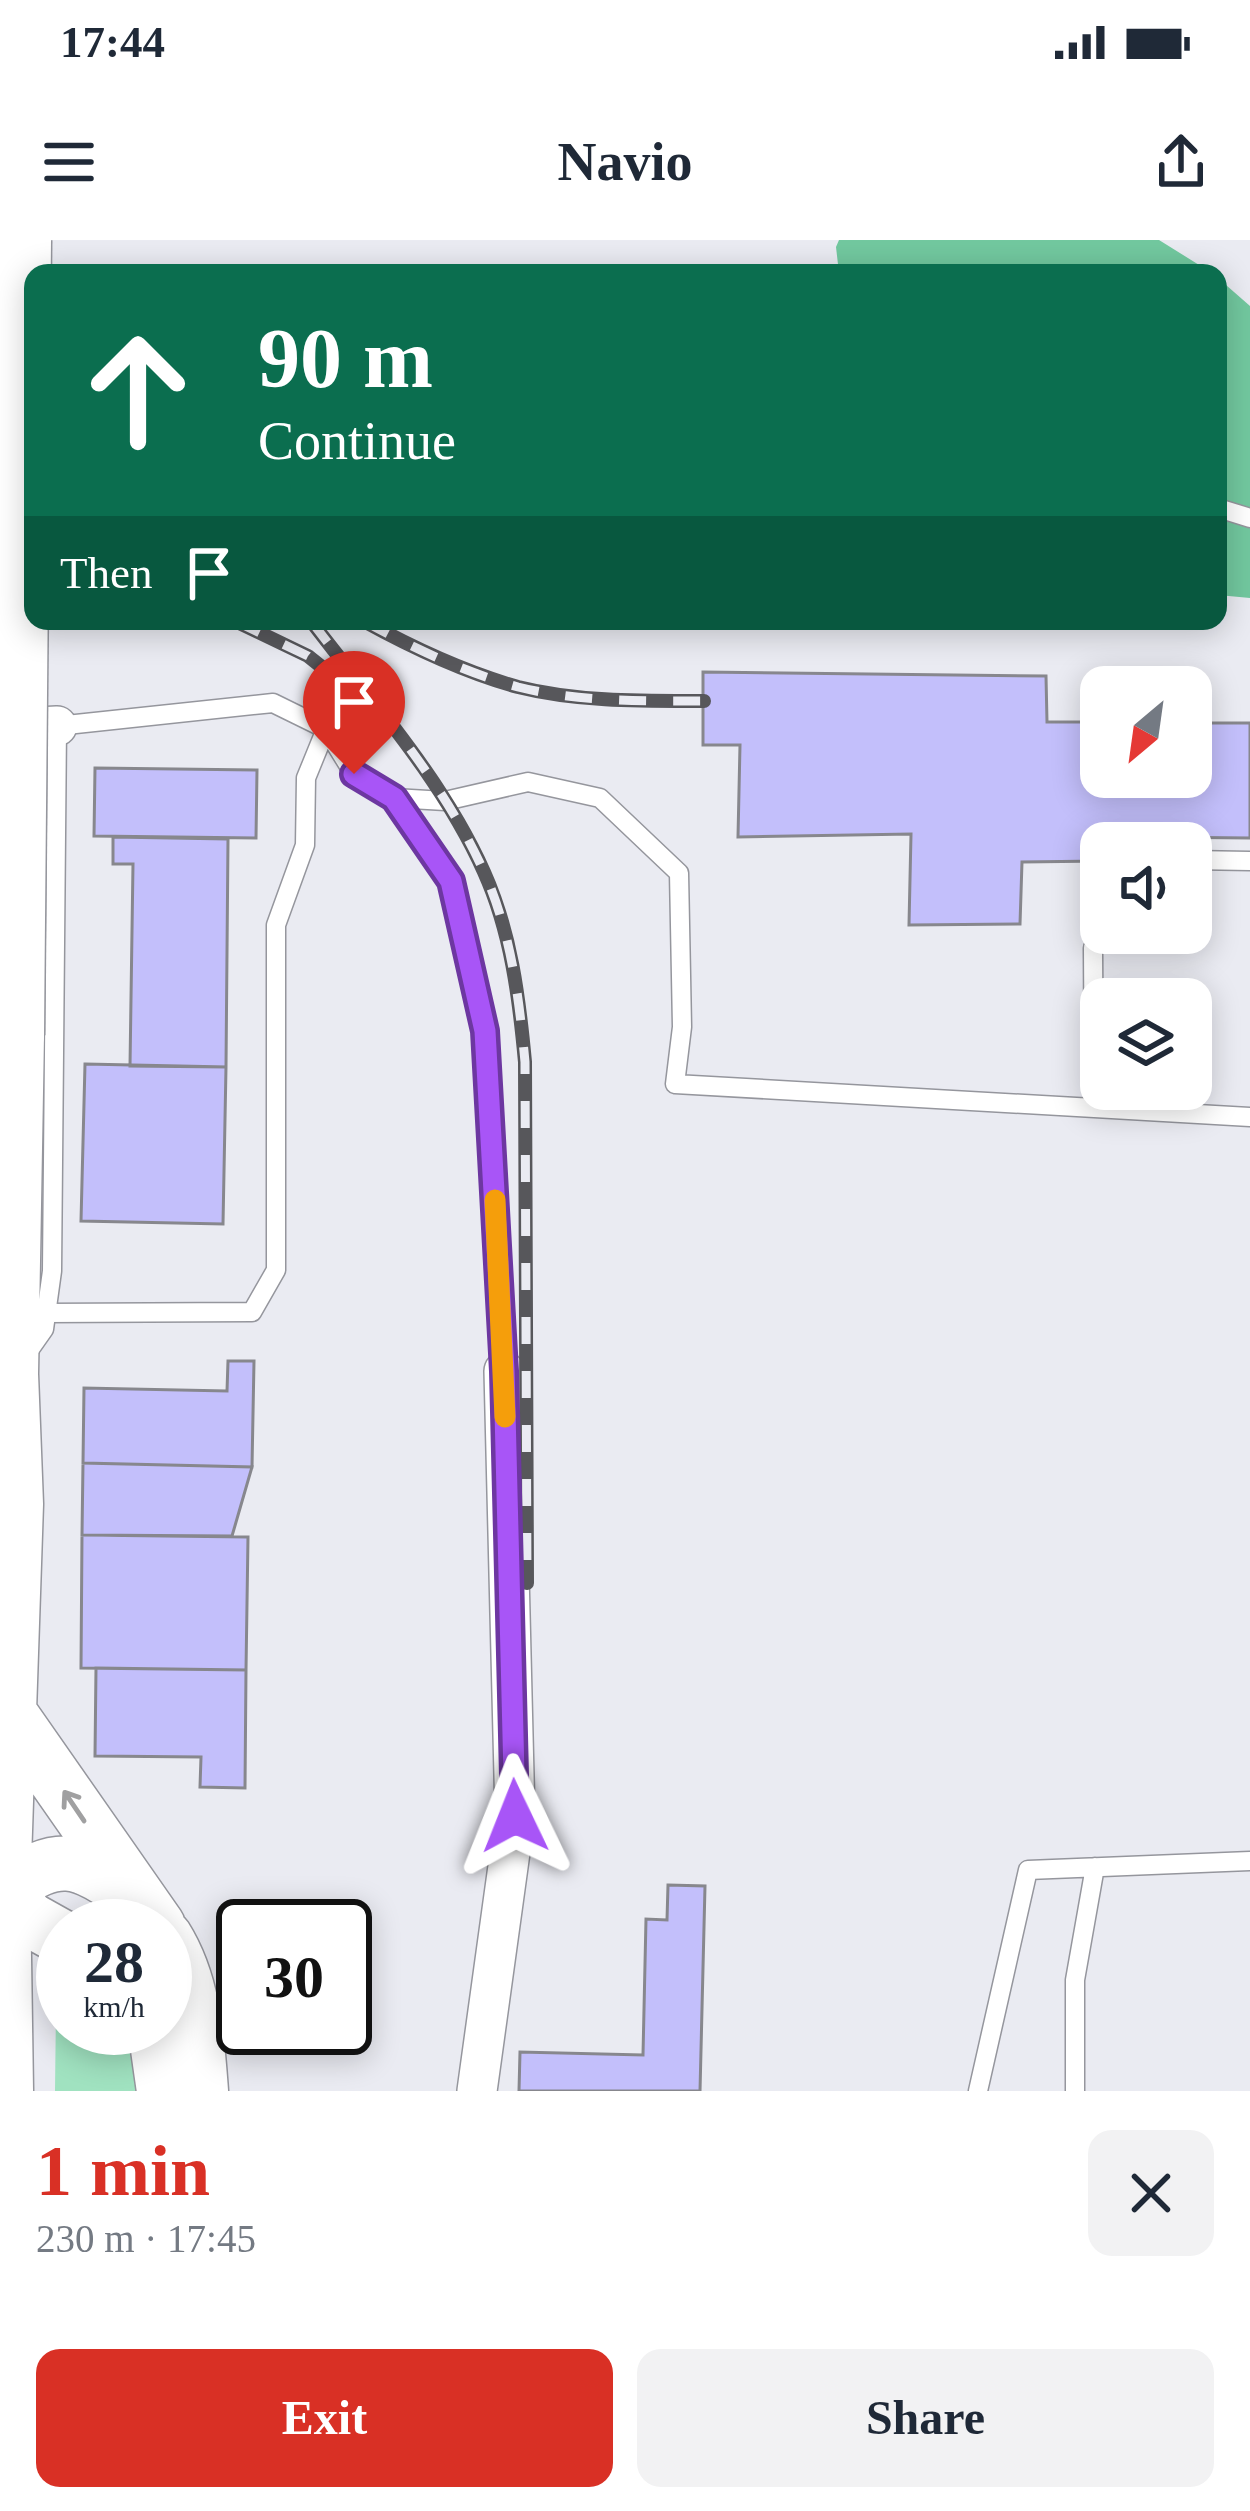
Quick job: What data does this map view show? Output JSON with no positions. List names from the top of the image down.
{
  "north": "bottom left",
  "page": {
    "status": "17:44",
    "header": "Navio",
    "turn": ["90 m", "Continue"],
    "then": "Then",
    "speed": "28 km/h",
    "limit": "30",
    "heading": ["1 min", "230 m · 17:45"],
    "buttons": ["Exit", "Share"]
  }
}
